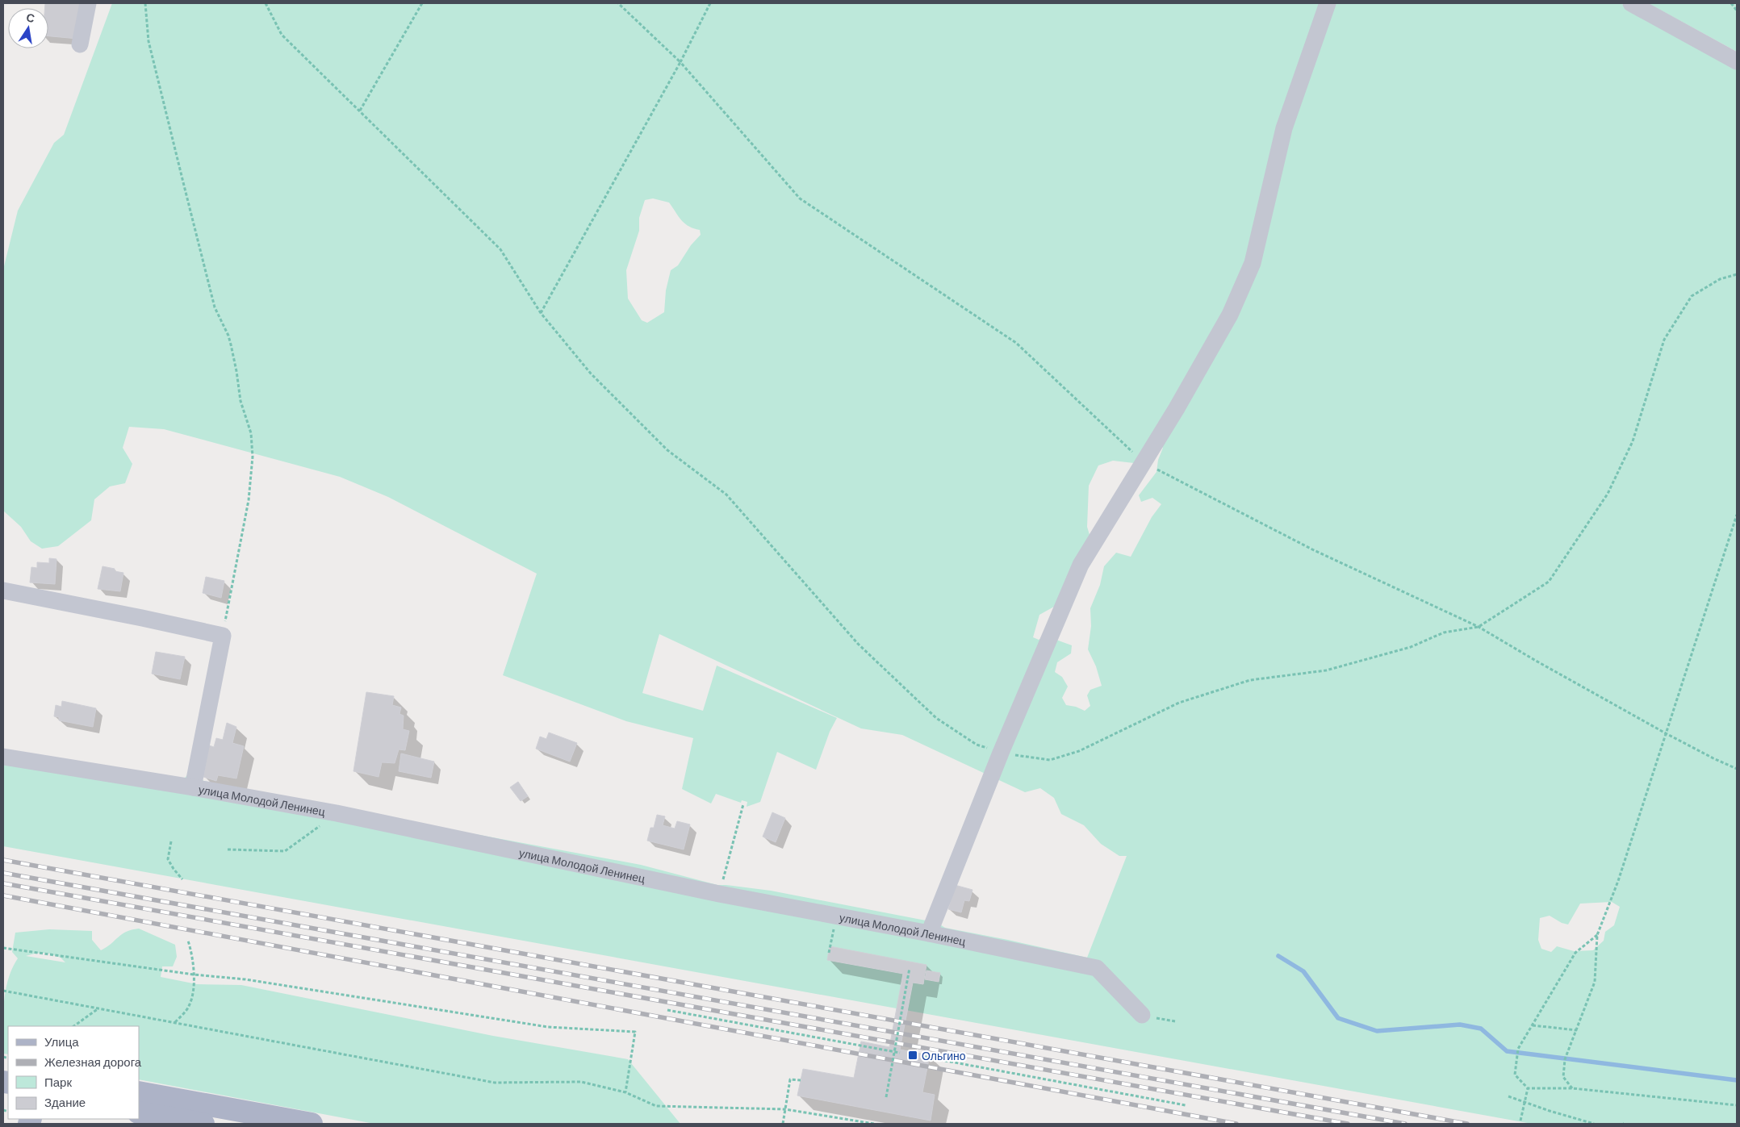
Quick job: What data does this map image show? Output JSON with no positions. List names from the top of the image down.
{
  "streets": {
    "street": ["улица Молодой Ленинец"]
  },
  "places": {
    "transit": ["Ольгино"]
  },
  "legend": [
    "Улица",
    "Железная дорога",
    "Парк",
    "Здание"
  ],
  "north": "top"
}
